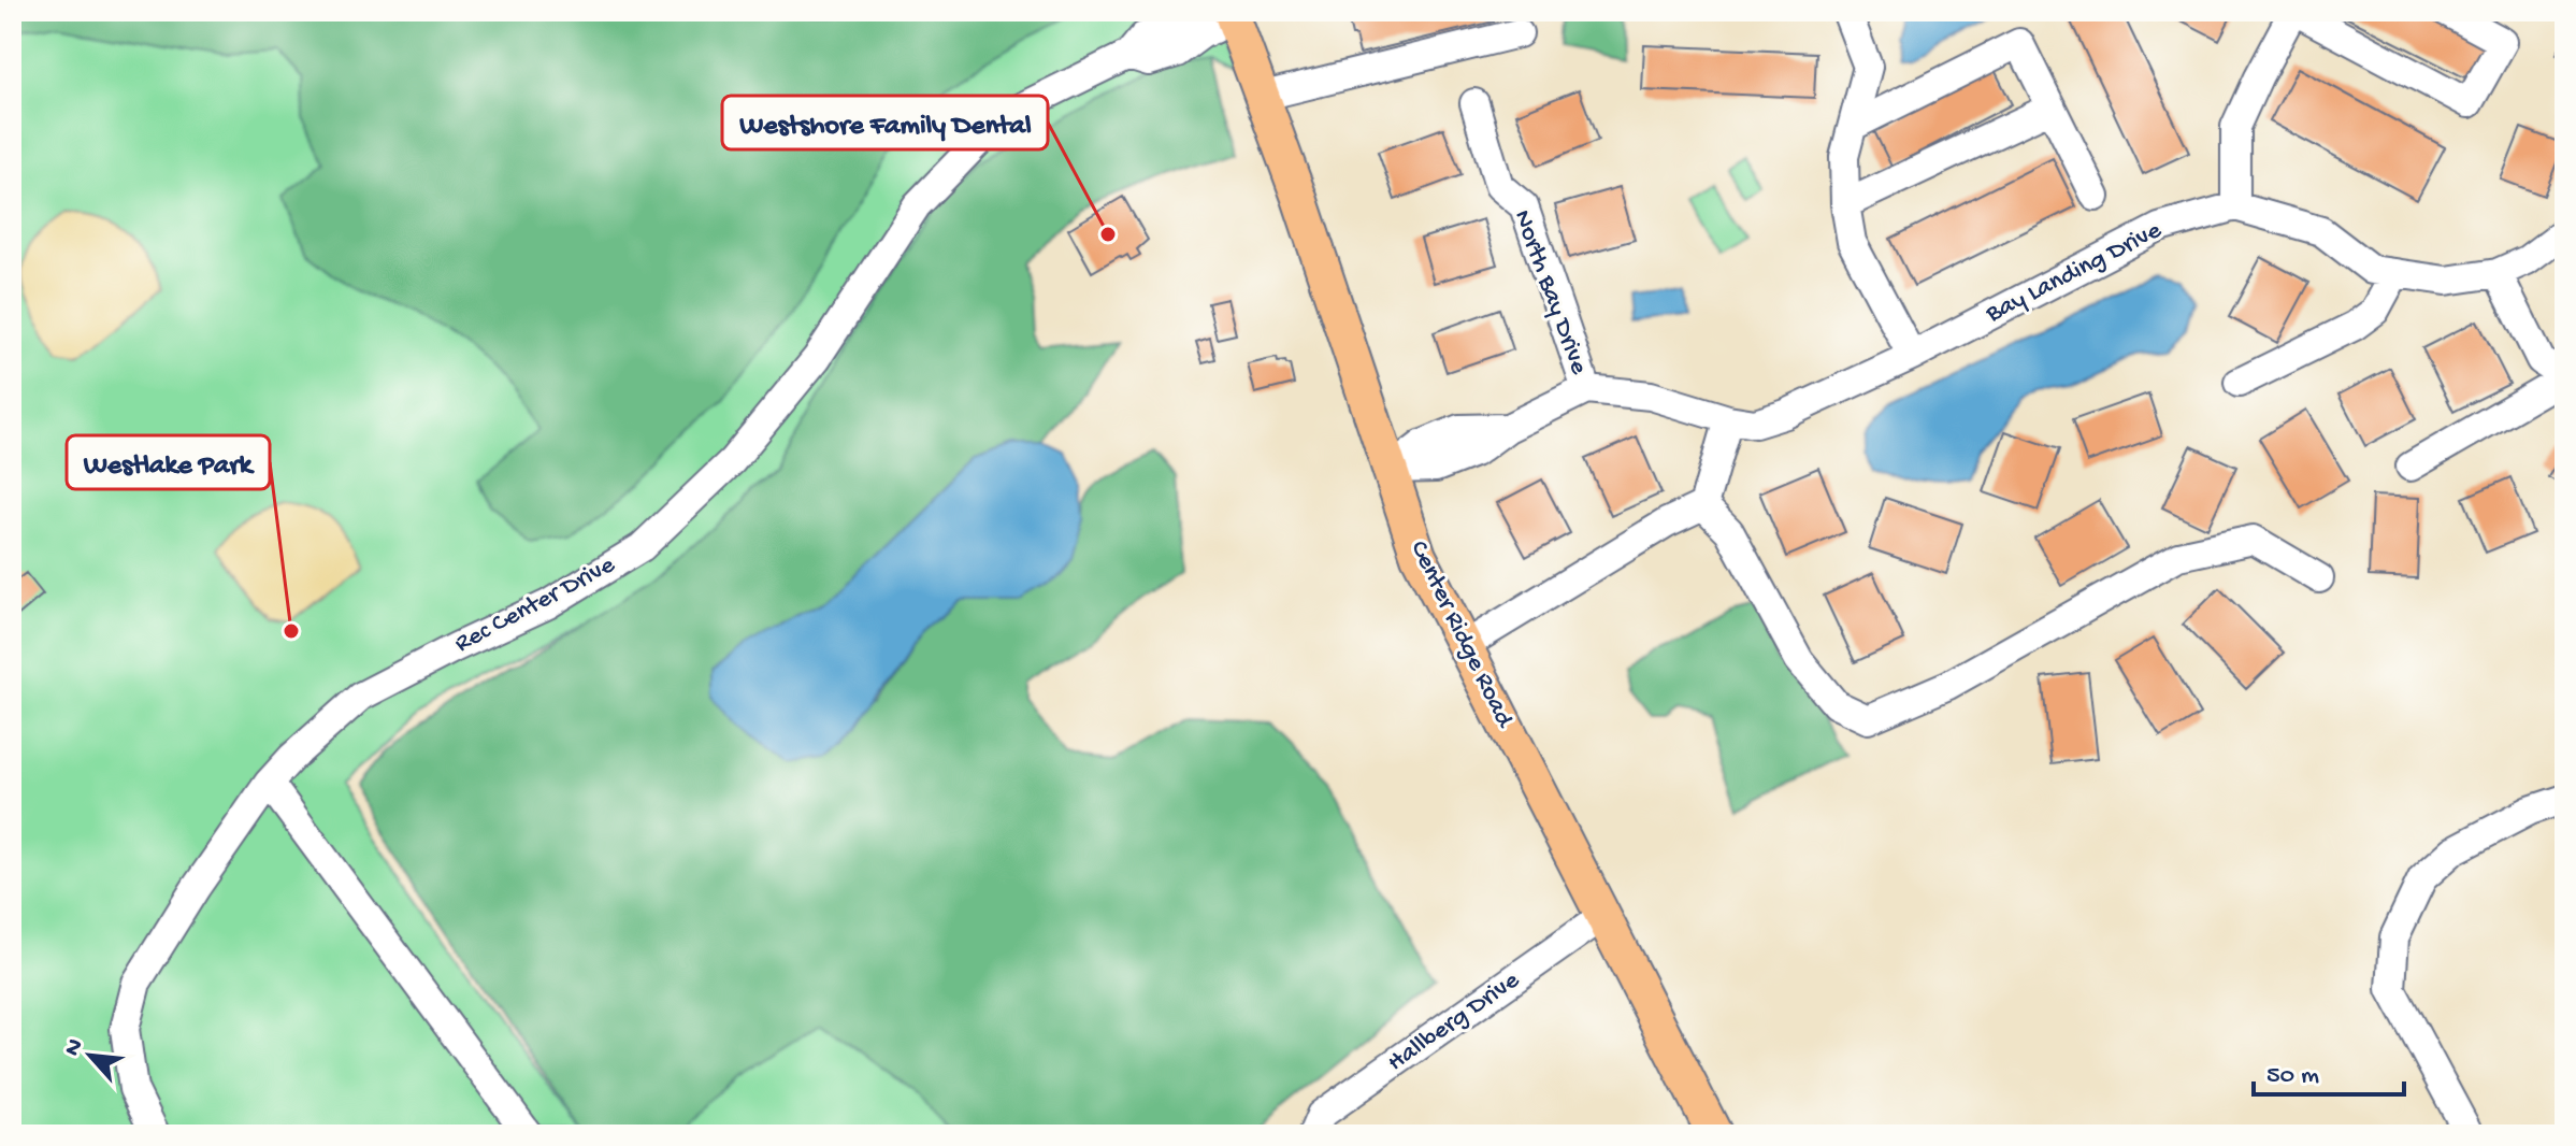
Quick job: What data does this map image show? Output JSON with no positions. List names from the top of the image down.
{
  "streets": {
    "main road": ["Center Ridge Road"],
    "street": [
      "Bay Landing Drive",
      "North Bay Drive",
      "Rec Center Drive",
      "Hallberg Drive"
    ]
  },
  "crossings": [
    ["Bay Landing Drive", "North Bay Drive"],
    ["Rec Center Drive", "Center Ridge Road"],
    ["Center Ridge Road", "Hallberg Drive"]
  ],
  "places": ["Westshore Family Dental", "Westlake Park"],
  "scale_bar": "50 m",
  "north": "top left"
}
